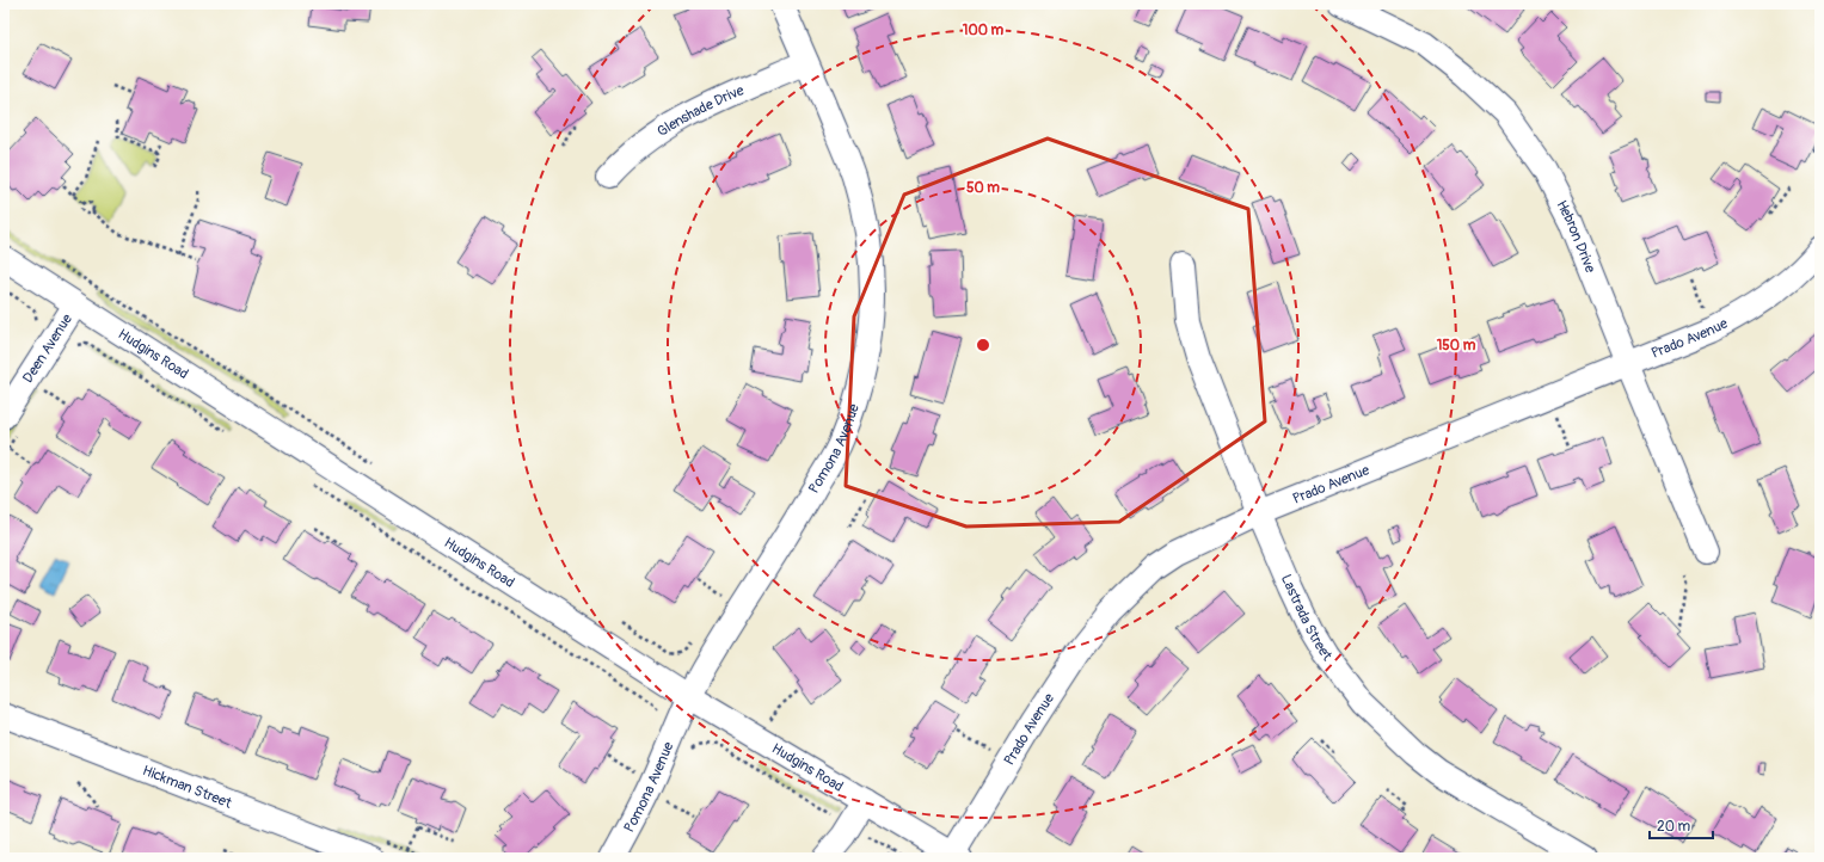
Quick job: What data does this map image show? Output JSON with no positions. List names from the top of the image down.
{
  "streets": {
    "street": [
      "Glenshade Drive",
      "Hebron Drive",
      "Prado Avenue",
      "Deen Avenue",
      "Hudgins Road",
      "Pomona Avenue",
      "Lastrada Street",
      "Hickman Street"
    ]
  },
  "crossings": [
    ["Glenshade Drive", "Pomona Avenue"],
    ["Hebron Drive", "Prado Avenue"],
    ["Prado Avenue", "Hudgins Road"],
    ["Prado Avenue", "Lastrada Street"],
    ["Deen Avenue", "Hudgins Road"],
    ["Hudgins Road", "Pomona Avenue"]
  ],
  "scale_bar": "20 m",
  "rings": ["100 m", "50 m", "150 m"]
}
